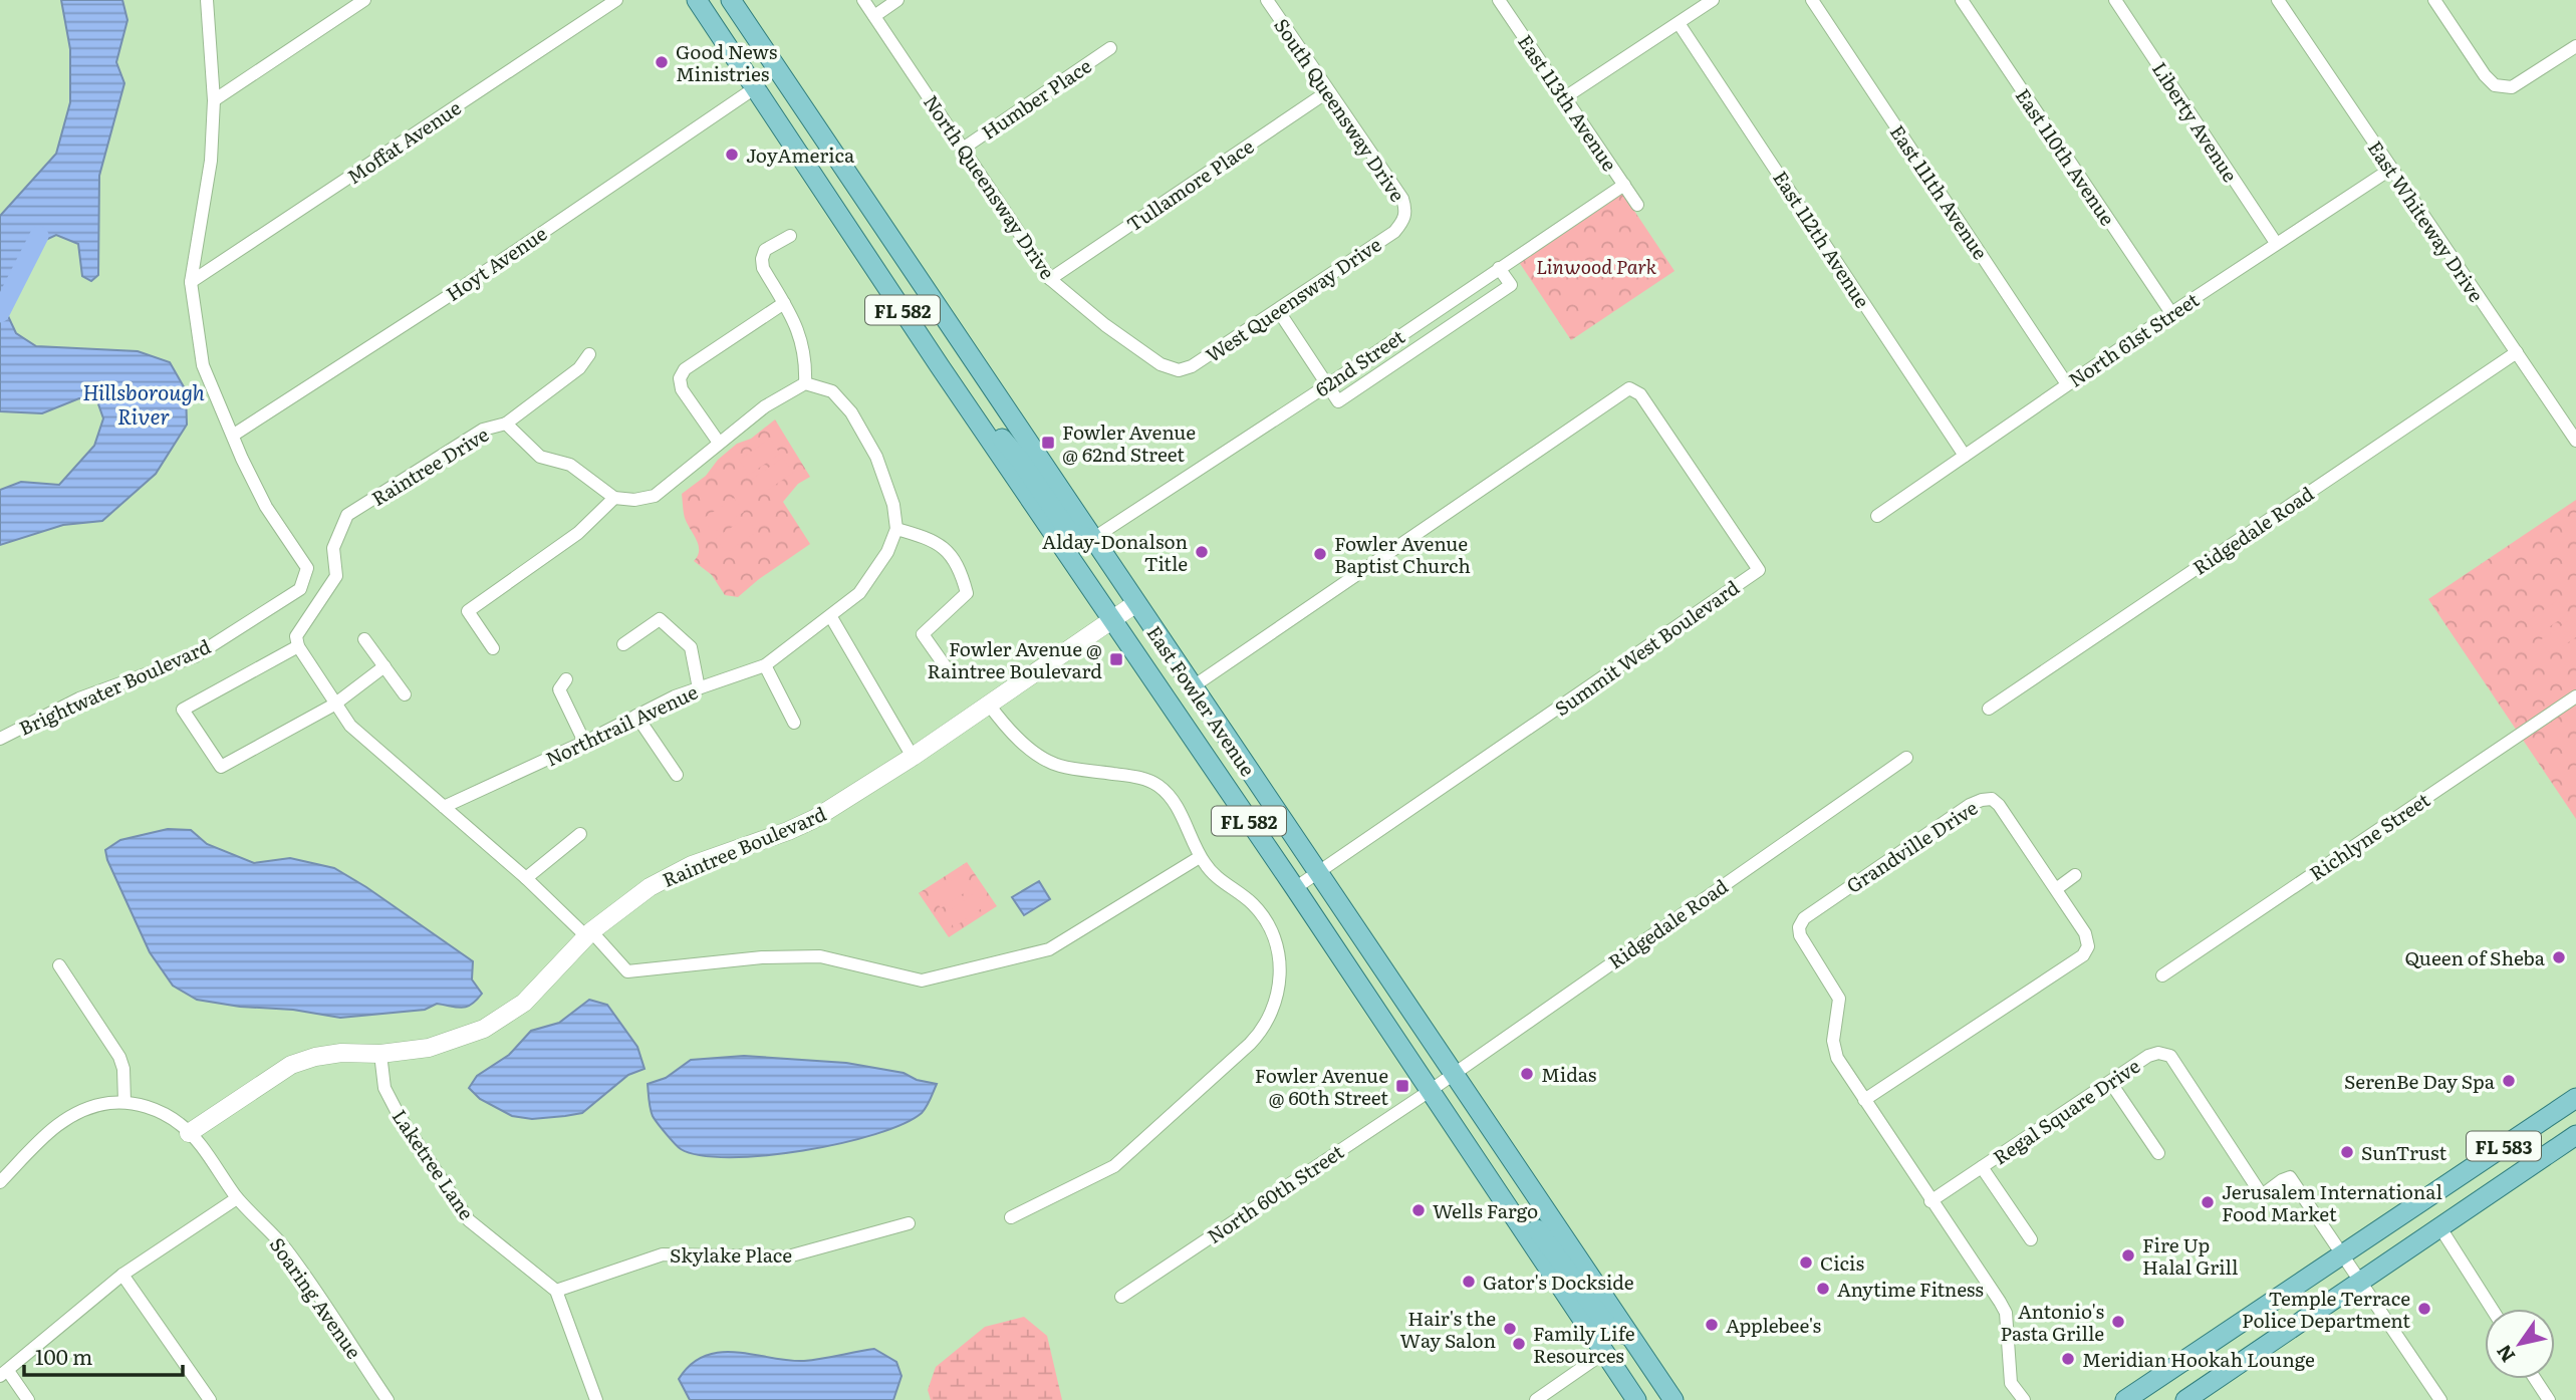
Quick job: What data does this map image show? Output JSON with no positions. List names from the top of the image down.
{
  "streets": {
    "main road": ["FL 582", "East Fowler Avenue", "FL 583"],
    "street": [
      "Humber Place",
      "East 113th Avenue",
      "South Queensway Drive",
      "Liberty Avenue",
      "Moffat Avenue",
      "East 110th Avenue",
      "Tullamore Place",
      "North Queensway Drive",
      "East 111th Avenue",
      "East Whiteway Drive",
      "East 112th Avenue",
      "Hoyt Avenue",
      "West Queensway Drive",
      "North 61st Street",
      "62nd Street",
      "Raintree Drive",
      "Ridgedale Road",
      "Summit West Boulevard",
      "Brightwater Boulevard",
      "Northtrail Avenue",
      "Richlyne Street",
      "Raintree Boulevard",
      "Grandville Drive",
      "Regal Square Drive",
      "Laketree Lane",
      "North 60th Street",
      "Skylake Place",
      "Soaring Avenue"
    ]
  },
  "crossings": [
    ["Humber Place", "North Queensway Drive"],
    ["East 113th Avenue", "62nd Street"],
    ["South Queensway Drive", "Tullamore Place"],
    ["South Queensway Drive", "West Queensway Drive"],
    ["Liberty Avenue", "North 61st Street"],
    ["East 110th Avenue", "North 61st Street"],
    ["Tullamore Place", "North Queensway Drive"],
    ["North Queensway Drive", "West Queensway Drive"],
    ["East 111th Avenue", "North 61st Street"],
    ["East Whiteway Drive", "North 61st Street"],
    ["East Whiteway Drive", "Ridgedale Road"],
    ["East 112th Avenue", "North 61st Street"],
    ["Hoyt Avenue", "Brightwater Boulevard"],
    ["Hoyt Avenue", "East Fowler Avenue"],
    ["62nd Street", "East Fowler Avenue"],
    ["Ridgedale Road", "East Fowler Avenue"],
    ["Ridgedale Road", "North 60th Street"],
    ["Summit West Boulevard", "East Fowler Avenue"],
    ["East Fowler Avenue", "Raintree Boulevard"],
    ["East Fowler Avenue", "North 60th Street"],
    ["Raintree Boulevard", "Laketree Lane"],
    ["Raintree Boulevard", "Soaring Avenue"],
    ["Grandville Drive", "Regal Square Drive"],
    ["Regal Square Drive", "FL 583"],
    ["Laketree Lane", "Skylake Place"]
  ],
  "water": ["Hillsborough River"],
  "parks": ["Linwood Park"],
  "places": {
    "other": [
      "Good News Ministries",
      "JoyAmerica",
      "Alday-Donalson Title",
      "Fowler Avenue Baptist Church",
      "Queen of Sheba",
      "Midas",
      "SerenBe Day Spa",
      "SunTrust",
      "Jerusalem International Food Market",
      "Wells Fargo",
      "Fire Up Halal Grill",
      "Cicis",
      "Gator's Dockside",
      "Anytime Fitness",
      "Temple Terrace Police Department",
      "Antonio's Pasta Grille",
      "Applebee's",
      "Hair's the Way Salon",
      "Family Life Resources",
      "Meridian Hookah Lounge"
    ],
    "transit": ["Fowler Avenue @ 62nd Street", "Fowler Avenue @ Raintree Boulevard", "Fowler Avenue @ 60th Street"]
  },
  "scale_bar": "100 m",
  "north": "bottom left"
}
